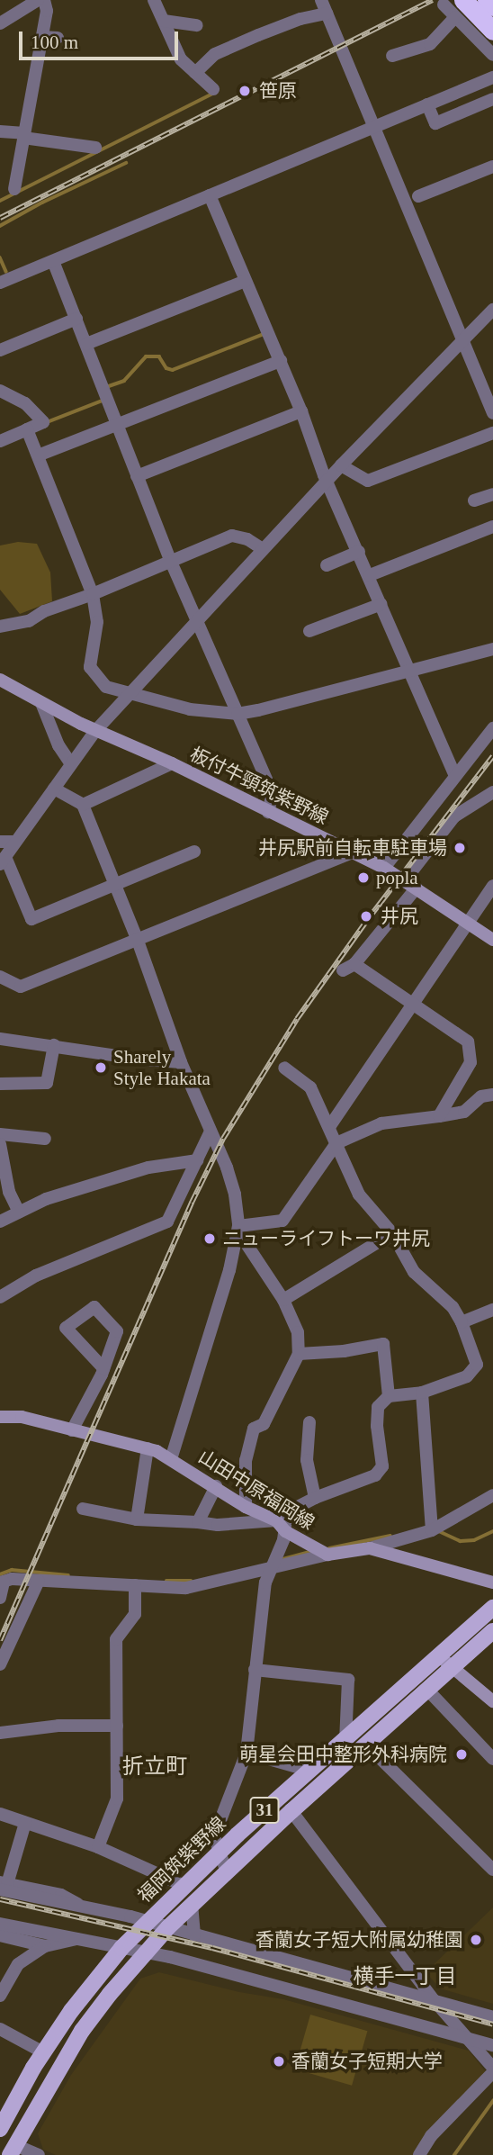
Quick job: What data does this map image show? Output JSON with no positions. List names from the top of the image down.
{
  "streets": {
    "main road": [
      "板付牛頸筑紫野線",
      "山田中原福岡線",
      "31",
      "福岡筑紫野線"
    ]
  },
  "districts": ["折立町", "横手一丁目"],
  "places": [
    "笹原",
    "井尻駅前自転車駐車場",
    "popla",
    "井尻",
    "Sharely Style Hakata",
    "ニューライフトーワ井尻",
    "萌星会田中整形外科病院",
    "香蘭女子短大附属幼稚園",
    "香蘭女子短期大学"
  ],
  "scale_bar": "100 m"
}
